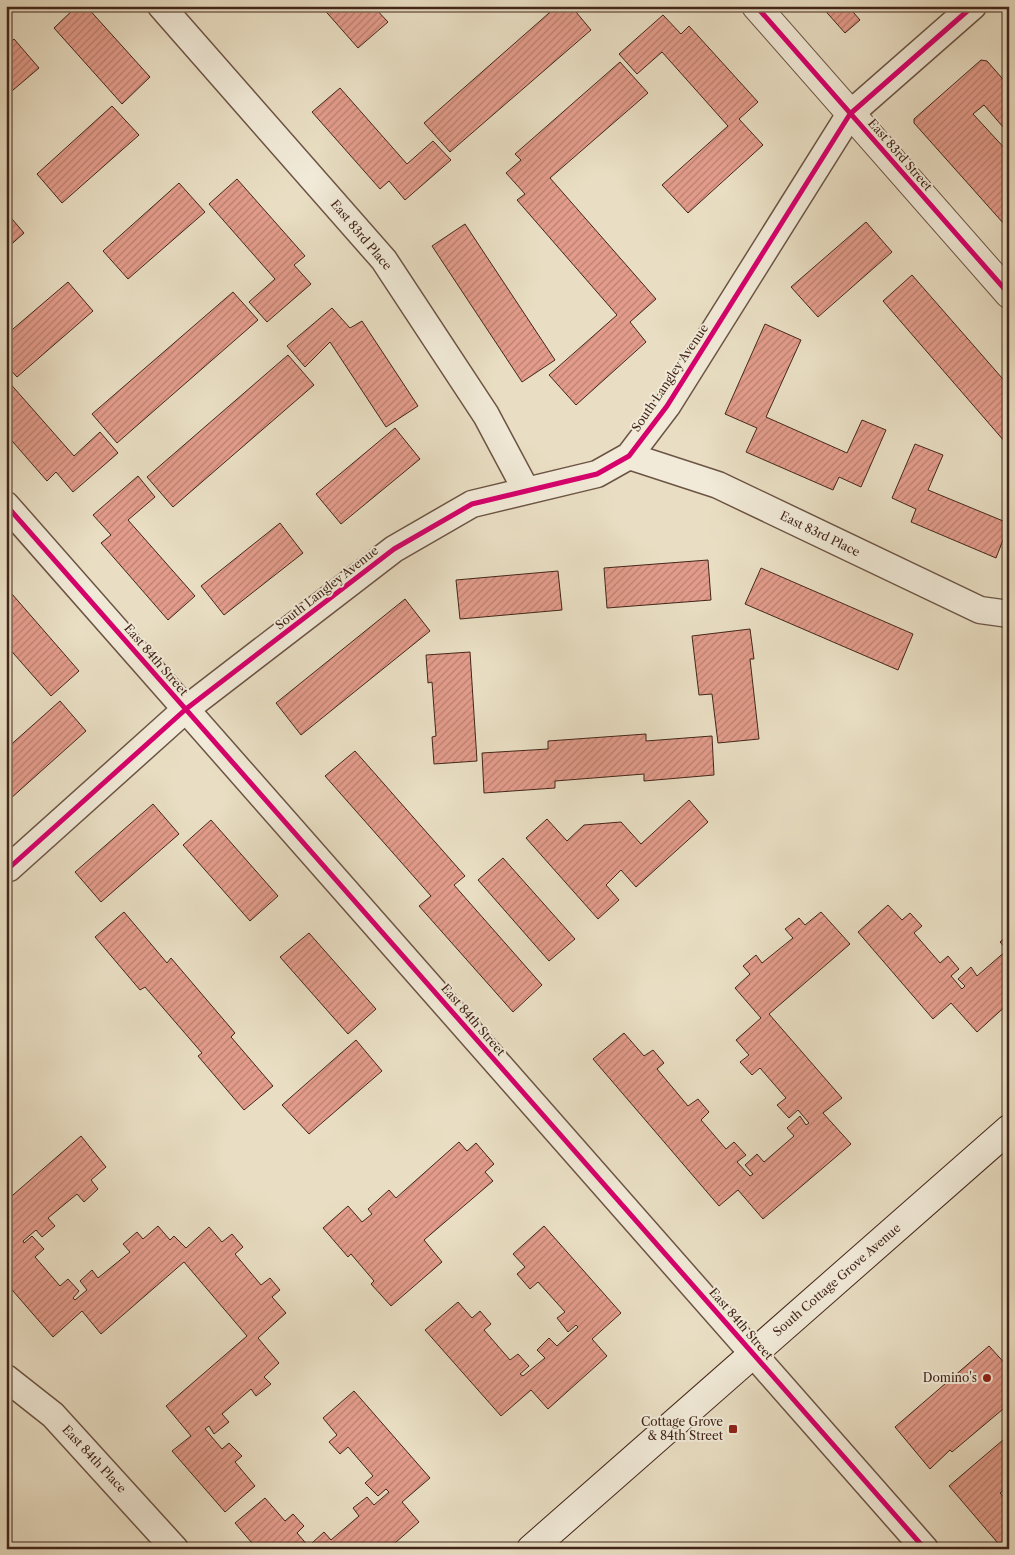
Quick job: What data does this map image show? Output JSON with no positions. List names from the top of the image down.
{
  "streets": {
    "main road": ["East 83rd Street", "South Cottage Grove Avenue"],
    "street": [
      "East 83rd Place",
      "South Langley Avenue",
      "East 84th Street",
      "East 84th Place"
    ]
  },
  "crossings": [
    ["East 83rd Street", "South Langley Avenue"],
    ["East 83rd Place", "South Langley Avenue"],
    ["South Langley Avenue", "East 84th Street"],
    ["East 84th Street", "South Cottage Grove Avenue"]
  ],
  "places": {
    "other": ["Domino's"],
    "transit": ["Cottage Grove & 84th Street"]
  }
}
